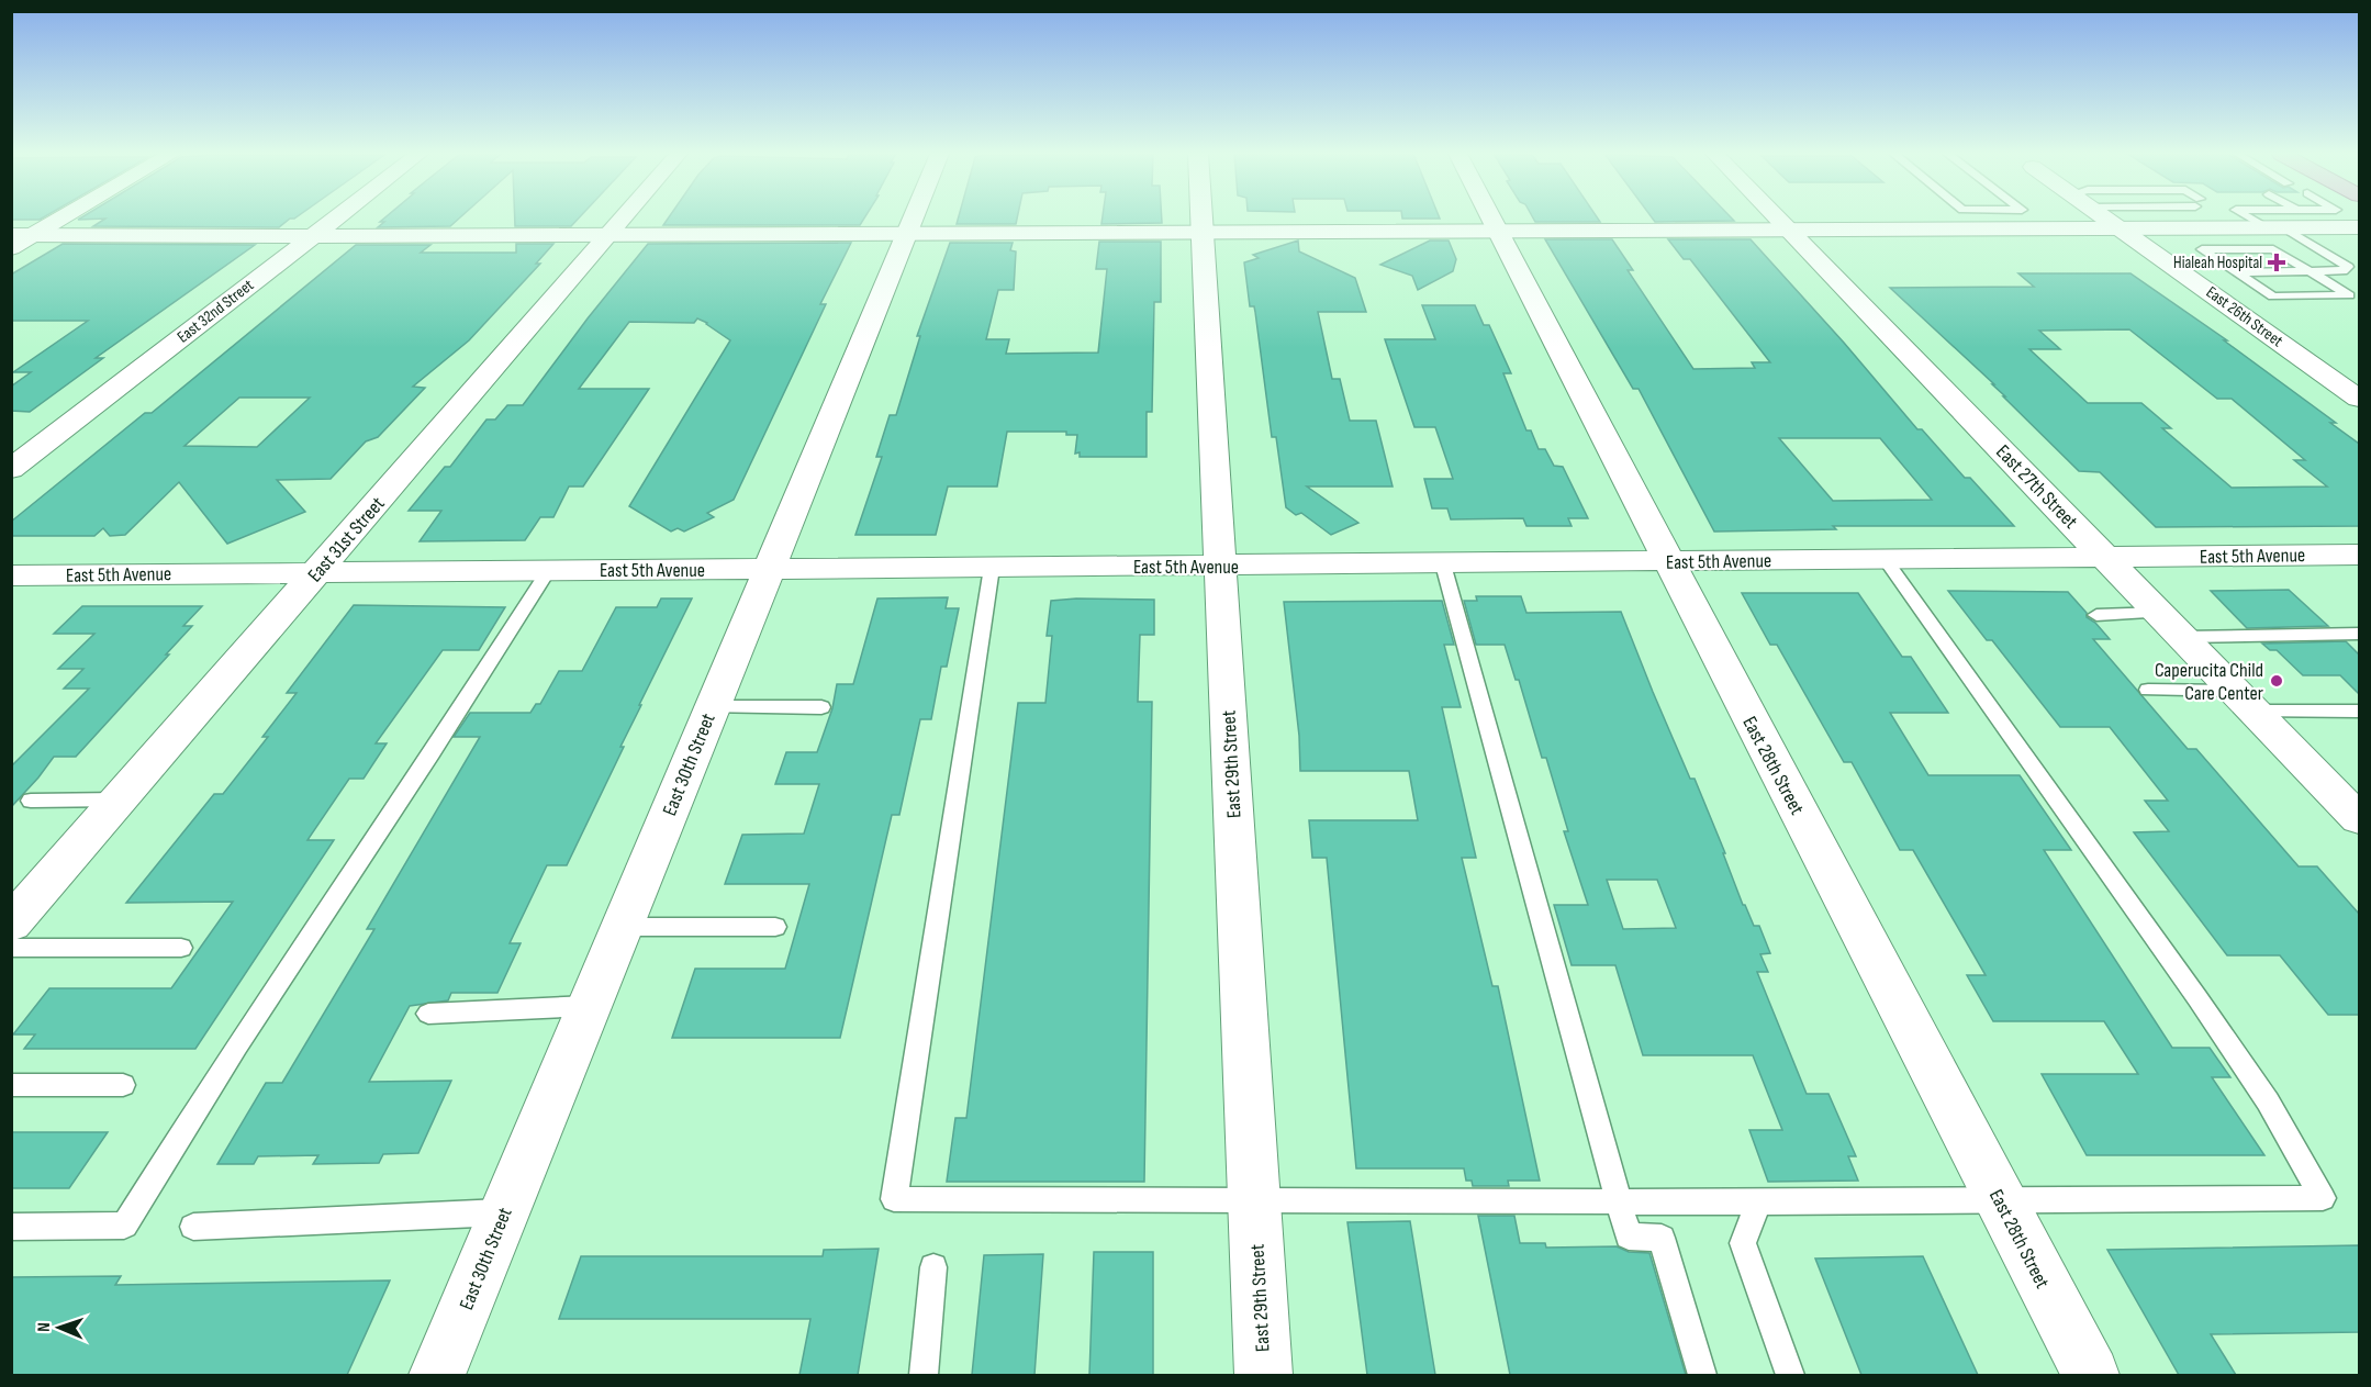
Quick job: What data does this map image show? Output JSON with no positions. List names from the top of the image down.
{
  "streets": {
    "street": [
      "East 32nd Street",
      "East 26th Street",
      "East 27th Street",
      "East 31st Street",
      "East 5th Avenue",
      "East 30th Street",
      "East 29th Street",
      "East 28th Street"
    ]
  },
  "crossings": [
    ["East 27th Street", "East 5th Avenue"],
    ["East 31st Street", "East 5th Avenue"],
    ["East 5th Avenue", "East 30th Street"],
    ["East 5th Avenue", "East 29th Street"],
    ["East 5th Avenue", "East 28th Street"]
  ],
  "places": {
    "health": ["Hialeah Hospital"],
    "other": ["Caperucita Child Care Center"]
  },
  "north": "left"
}
